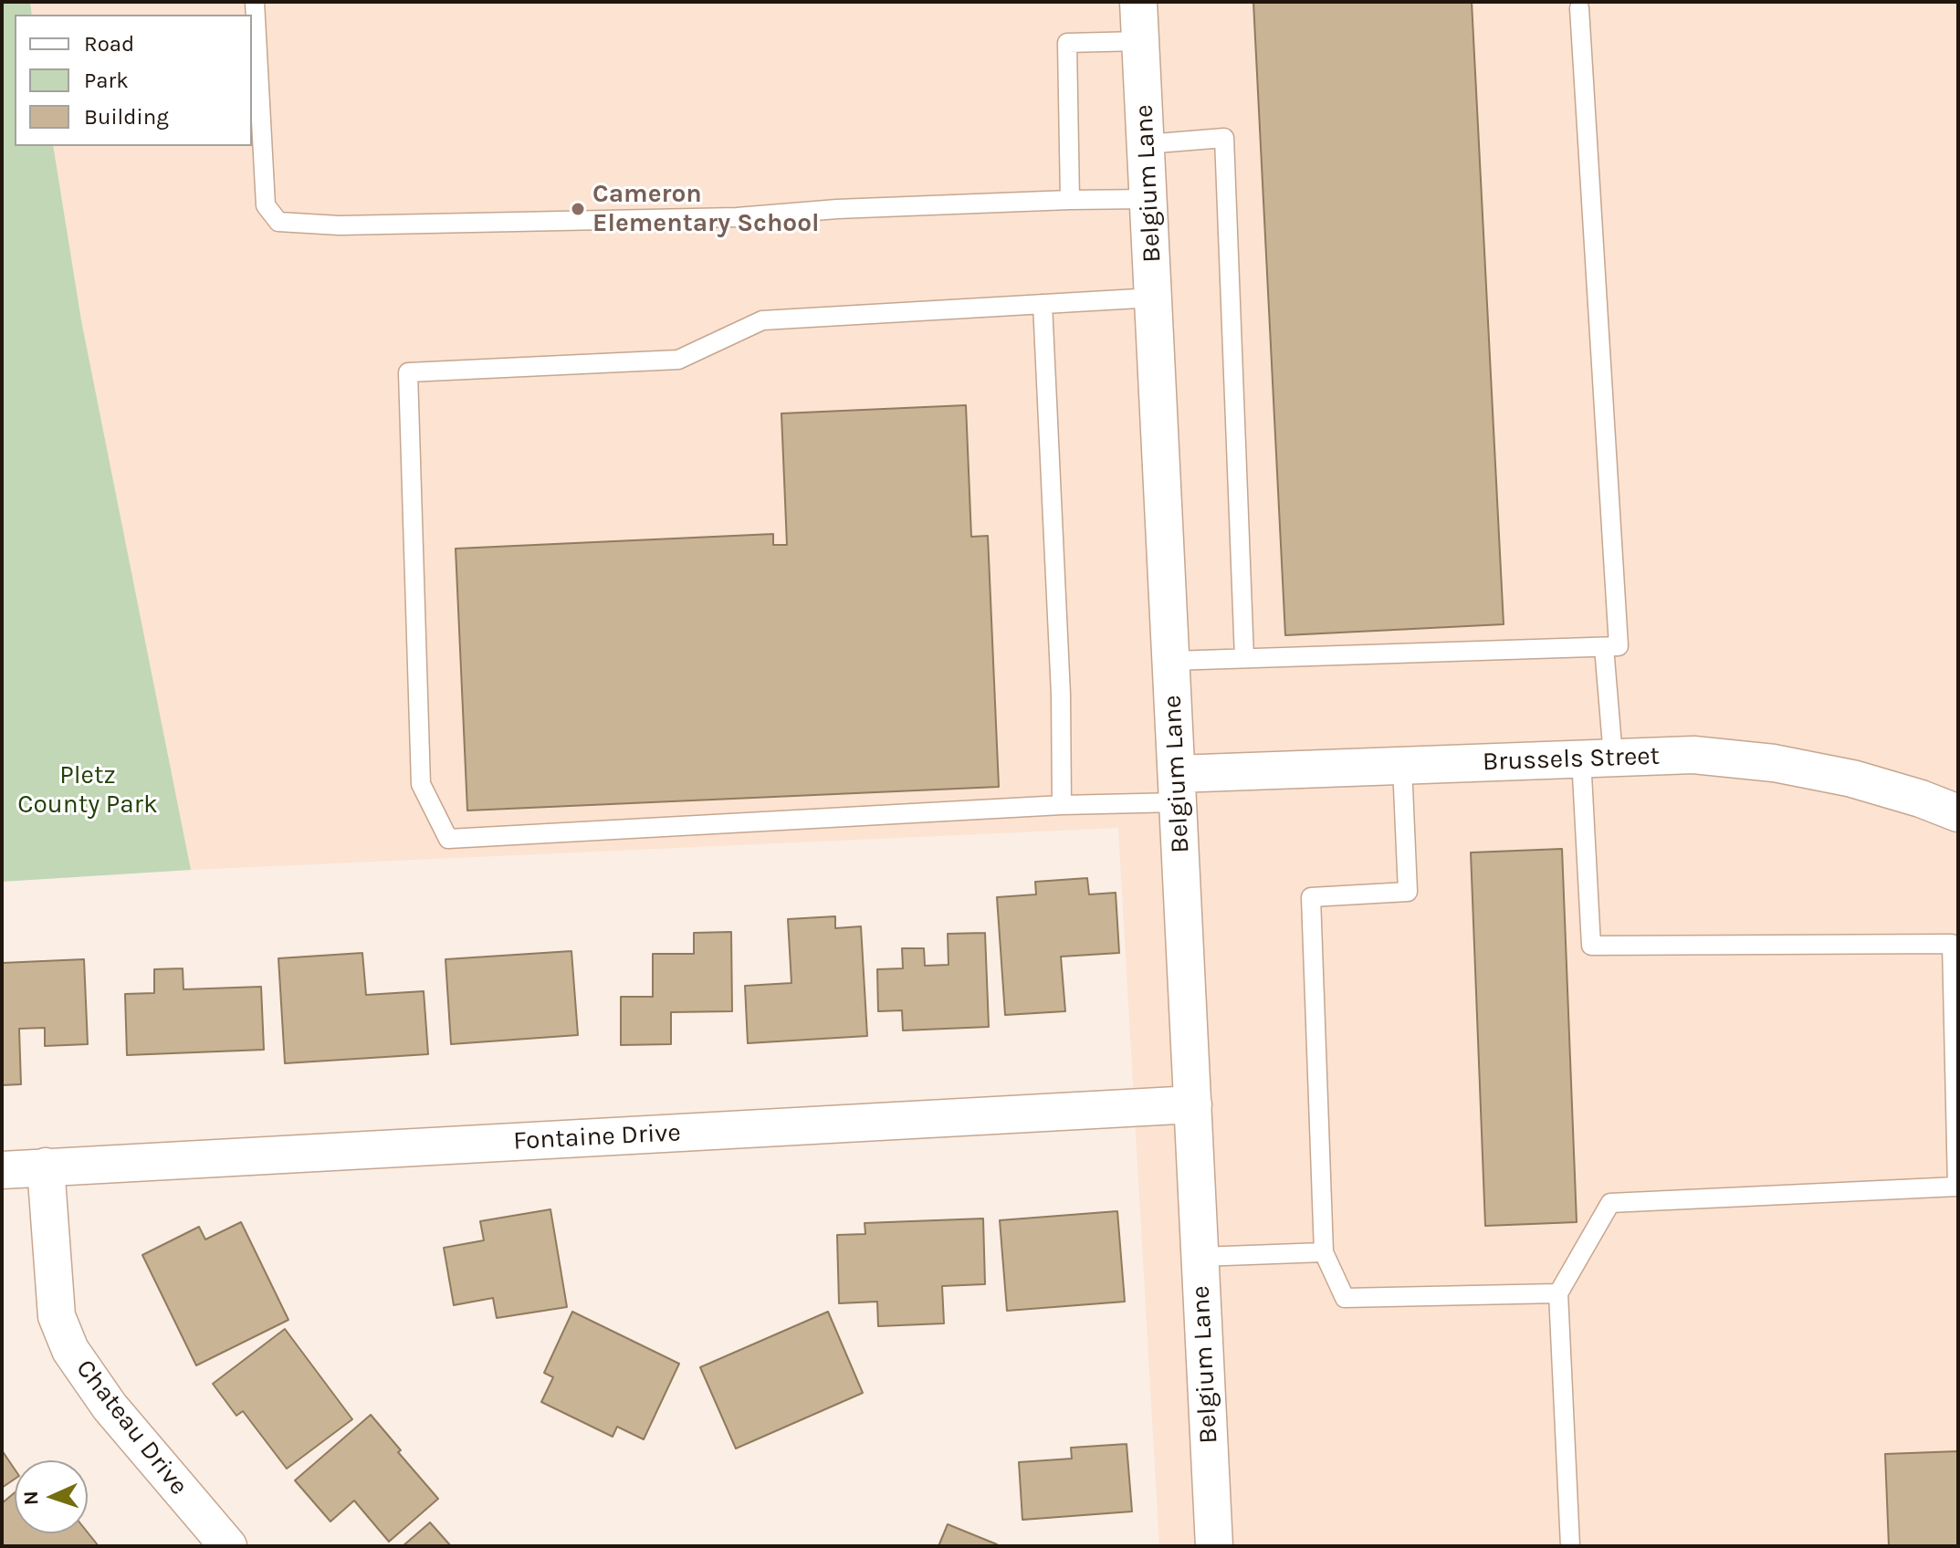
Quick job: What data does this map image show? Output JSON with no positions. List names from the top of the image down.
{
  "streets": {
    "street": [
      "Belgium Lane",
      "Brussels Street",
      "Fontaine Drive",
      "Chateau Drive"
    ]
  },
  "crossings": [
    ["Belgium Lane", "Brussels Street"],
    ["Belgium Lane", "Fontaine Drive"],
    ["Fontaine Drive", "Chateau Drive"]
  ],
  "parks": ["Pletz County Park"],
  "places": ["Cameron Elementary School"],
  "legend": ["Road", "Park", "Building"],
  "north": "left"
}
